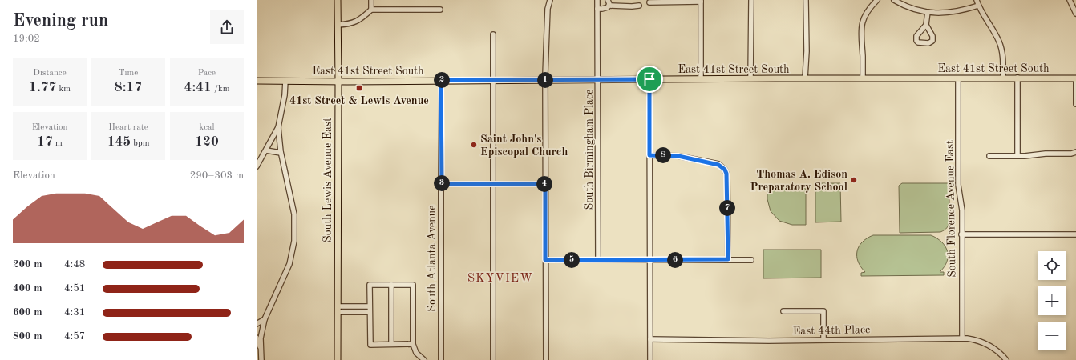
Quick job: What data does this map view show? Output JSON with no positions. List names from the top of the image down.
{
  "streets": {
    "main road": ["East 41st Street South", "South Lewis Avenue East"],
    "street": [
      "South Birmingham Place",
      "South Florence Avenue East",
      "South Atlanta Avenue",
      "East 44th Place"
    ]
  },
  "crossings": [
    ["East 41st Street South", "South Birmingham Place"],
    ["East 41st Street South", "South Lewis Avenue East"],
    ["East 41st Street South", "South Florence Avenue East"],
    ["East 41st Street South", "South Atlanta Avenue"],
    ["South Florence Avenue East", "East 44th Place"]
  ],
  "districts": ["SKYVIEW"],
  "places": {
    "transit": ["41st Street & Lewis Avenue"],
    "other": ["Saint John's Episcopal Church", "Thomas A. Edison Preparatory School"]
  },
  "page": {
    "heading": ["Evening run", "19:02"],
    "stats": [
      ["Distance", "1.77 km"],
      ["Time", "8:17"],
      ["Pace", "4:41 /km"],
      ["Elevation", "17 m"],
      ["Heart rate", "145 bpm"],
      ["kcal", "120"]
    ],
    "pins": [
      "1",
      "2",
      "8",
      "3",
      "4",
      "7",
      "5",
      "6"
    ],
    "chart": ["Elevation", "290–303 m"],
    "map_buttons": ["+", "−"],
    "list": [
      {
        "name": "200 m",
        "note": "4:48"
      },
      {
        "name": "400 m",
        "note": "4:51"
      },
      {
        "name": "600 m",
        "note": "4:31"
      },
      {
        "name": "800 m",
        "note": "4:57"
      }
    ]
  }
}
